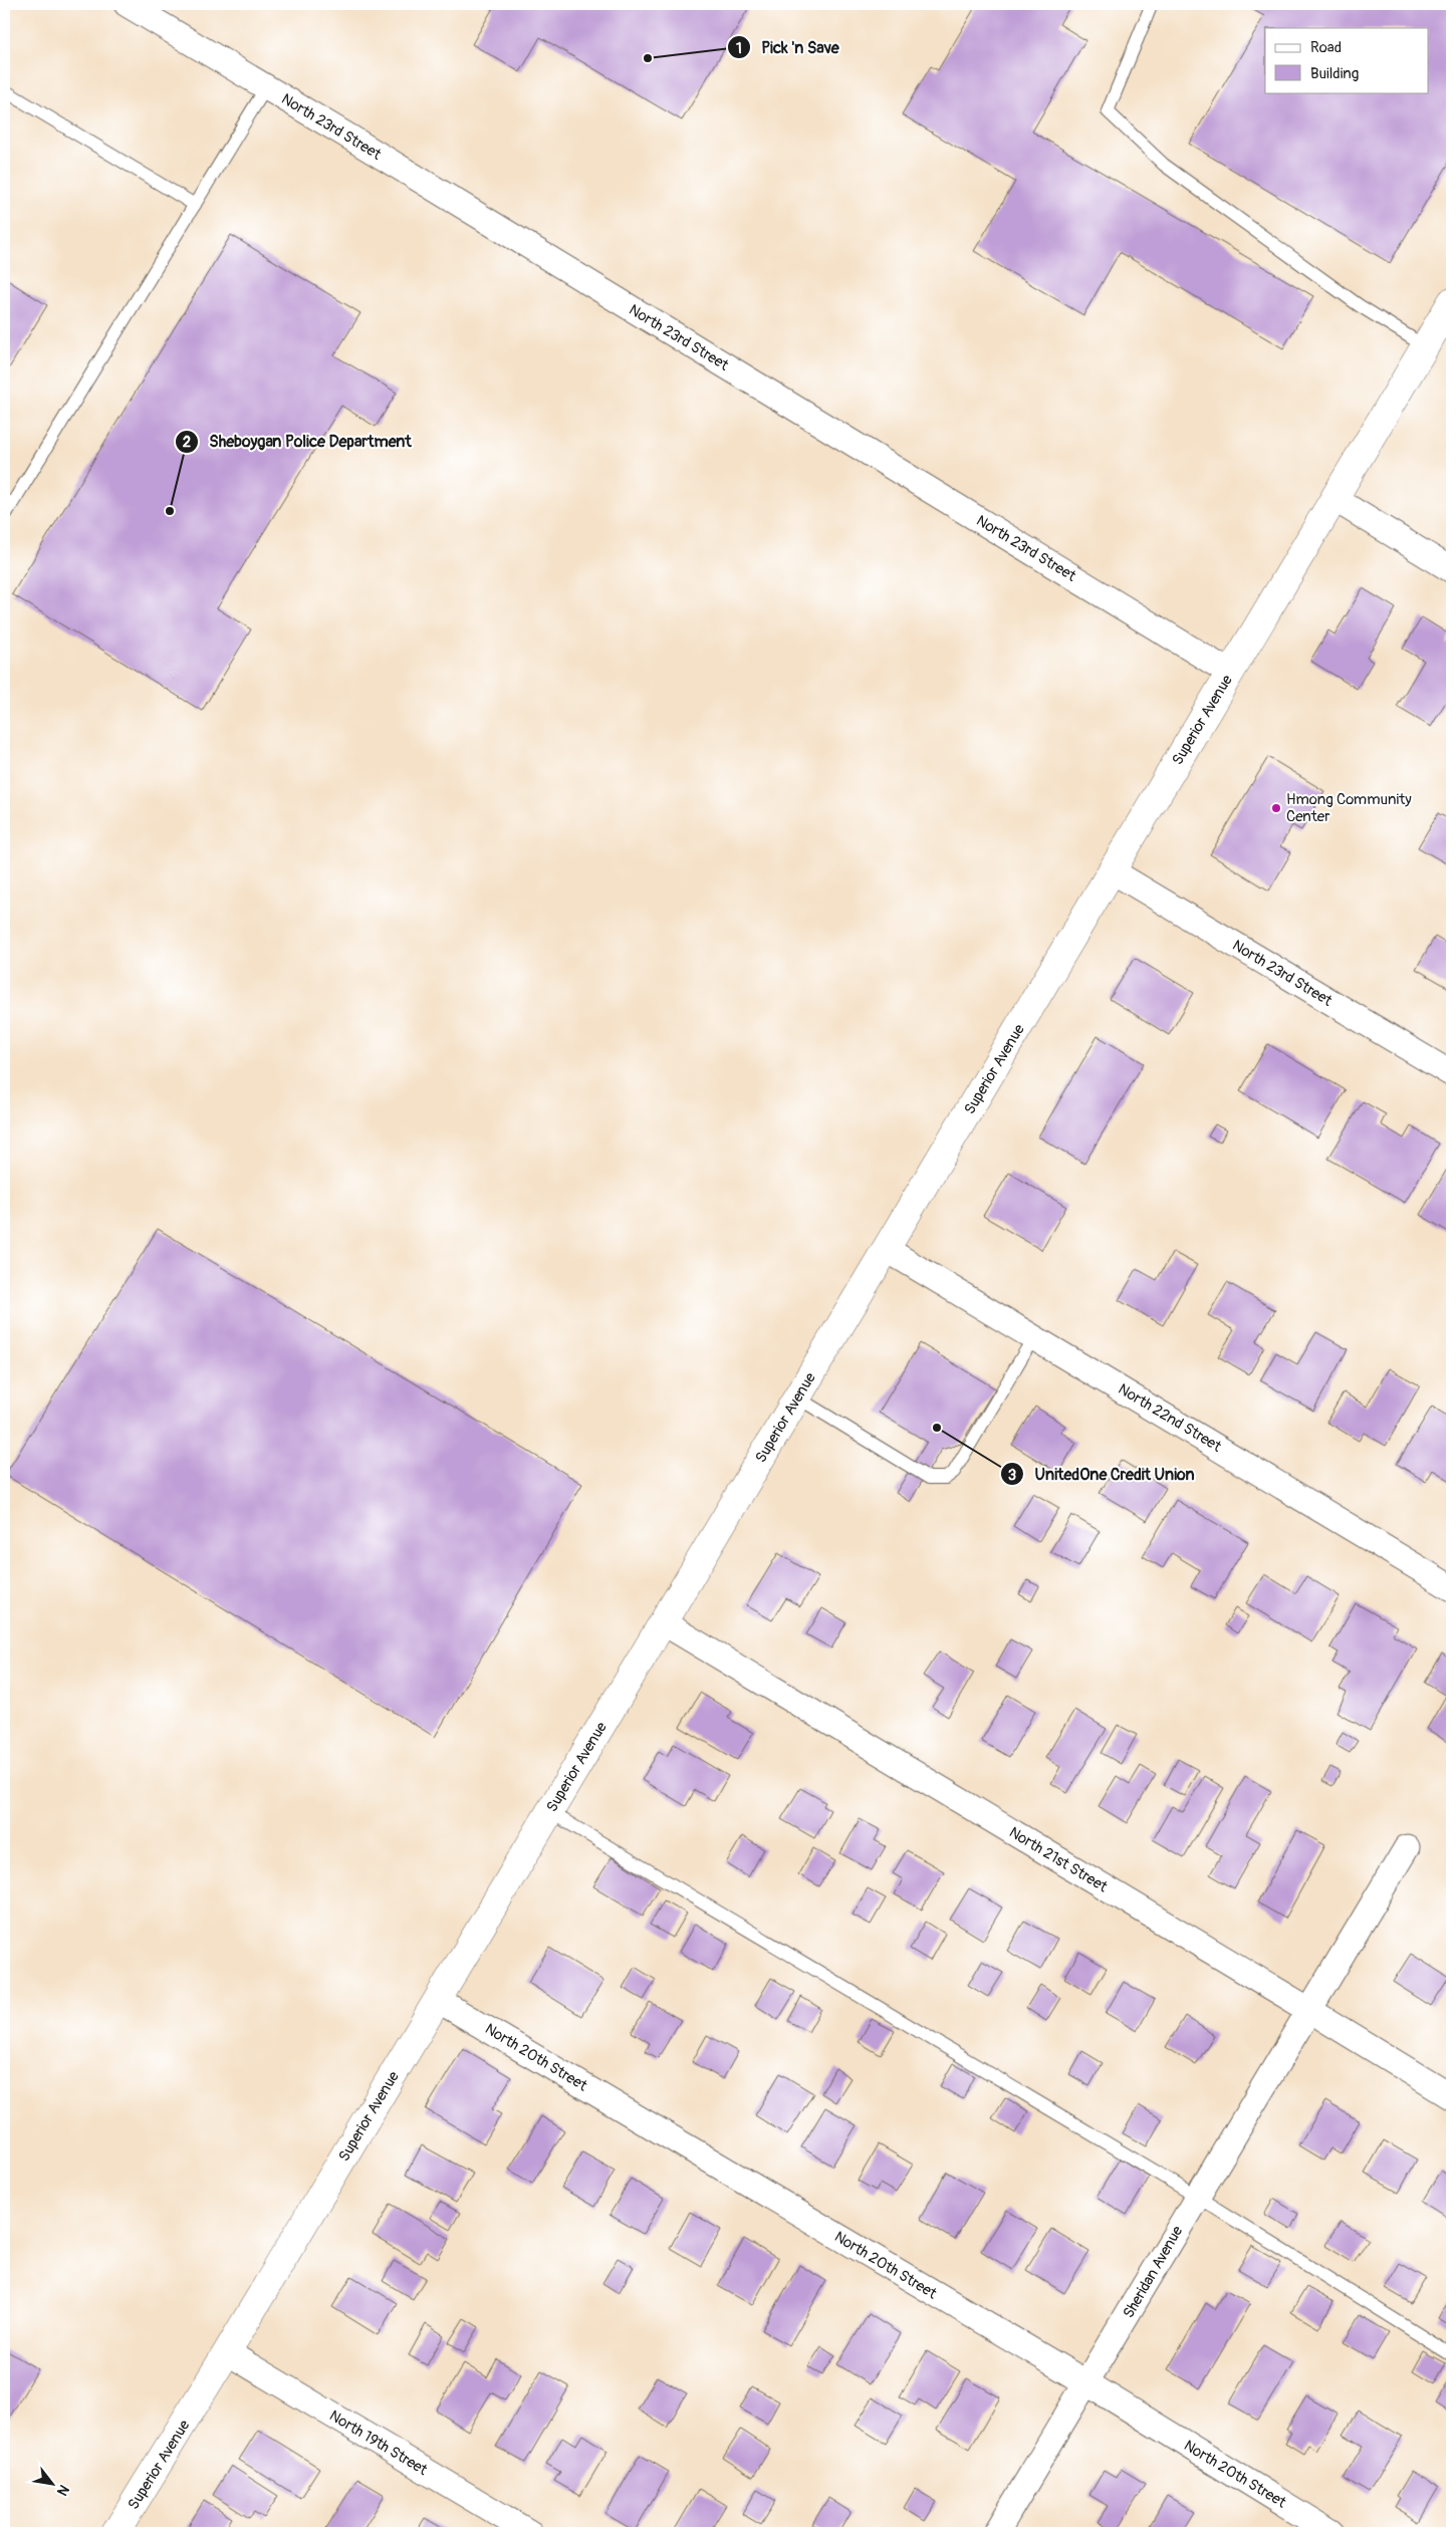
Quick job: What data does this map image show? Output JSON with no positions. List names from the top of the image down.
{
  "streets": {
    "street": [
      "North 23rd Street",
      "Superior Avenue",
      "North 22nd Street",
      "North 21st Street",
      "North 20th Street",
      "Sheridan Avenue",
      "North 19th Street"
    ]
  },
  "crossings": [
    ["North 23rd Street", "Superior Avenue"],
    ["Superior Avenue", "North 22nd Street"],
    ["Superior Avenue", "North 21st Street"],
    ["Superior Avenue", "North 20th Street"],
    ["Superior Avenue", "North 19th Street"],
    ["North 21st Street", "Sheridan Avenue"],
    ["North 20th Street", "Sheridan Avenue"]
  ],
  "places": [
    "Pick 'n Save",
    "Sheboygan Police Department",
    "Hmong Community Center",
    "UnitedOne Credit Union"
  ],
  "legend": ["Road", "Building"],
  "north": "bottom right"
}
